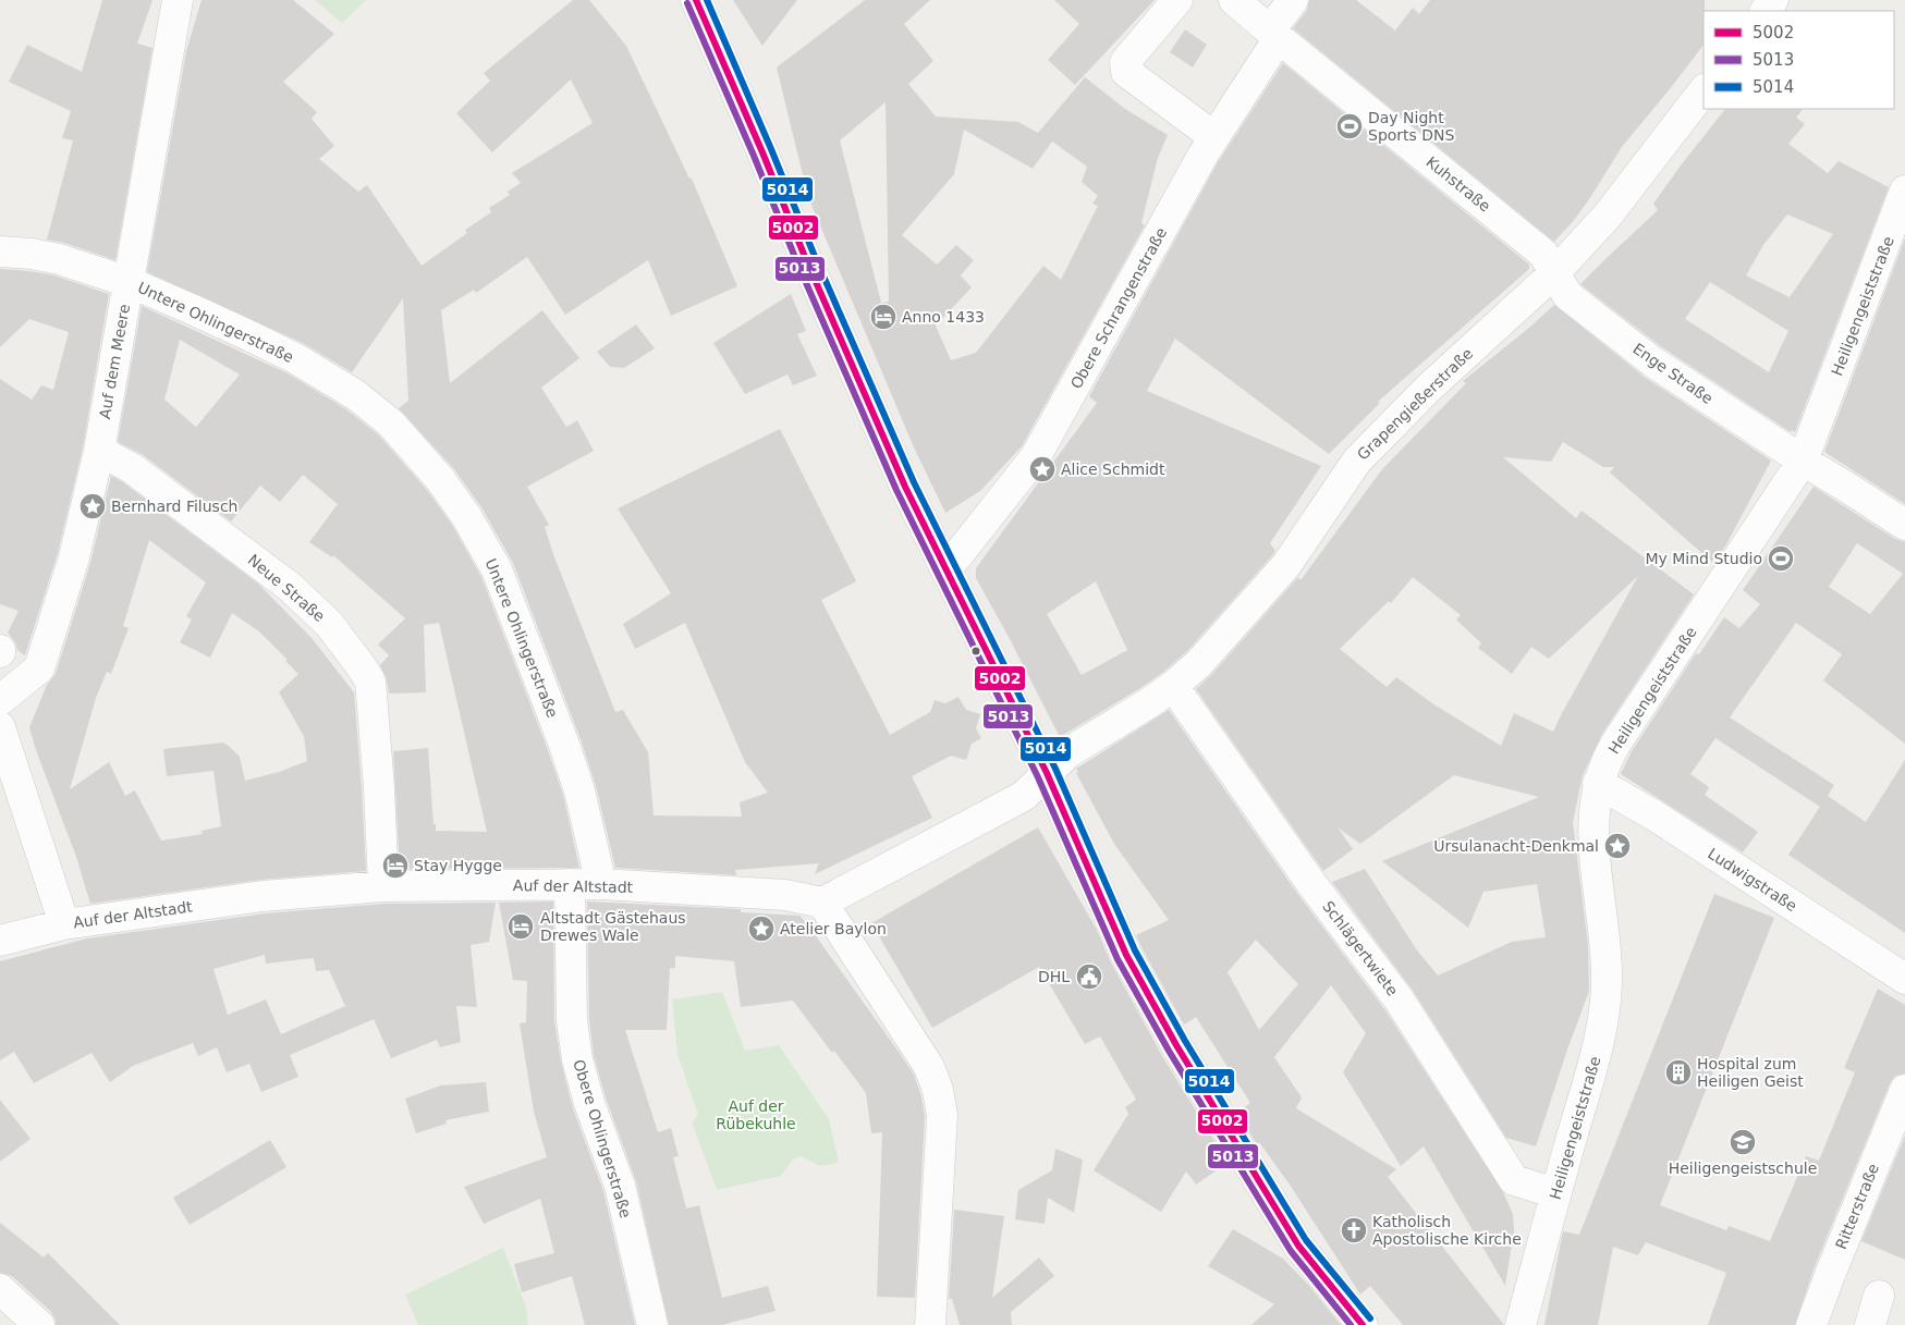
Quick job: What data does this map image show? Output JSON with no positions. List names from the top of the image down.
{
  "streets": {
    "street": [
      "Kuhstraße",
      "Heiligengeiststraße",
      "Obere Schrangenstraße",
      "Untere Ohlingerstraße",
      "Auf dem Meere",
      "Enge Straße",
      "Grapengießerstraße",
      "Neue Straße",
      "Ludwigstraße",
      "Auf der Altstadt",
      "Schlägertwiete",
      "Obere Ohlingerstraße",
      "Ritterstraße"
    ]
  },
  "crossings": [
    ["Kuhstraße", "Obere Schrangenstraße"],
    ["Kuhstraße", "Enge Straße"],
    ["Kuhstraße", "Grapengießerstraße"],
    ["Heiligengeiststraße", "Enge Straße"],
    ["Heiligengeiststraße", "Ludwigstraße"],
    ["Heiligengeiststraße", "Schlägertwiete"],
    ["Untere Ohlingerstraße", "Auf dem Meere"],
    ["Untere Ohlingerstraße", "Auf der Altstadt"],
    ["Auf dem Meere", "Neue Straße"],
    ["Enge Straße", "Grapengießerstraße"],
    ["Grapengießerstraße", "Schlägertwiete"],
    ["Neue Straße", "Auf der Altstadt"],
    ["Auf der Altstadt", "Obere Ohlingerstraße"]
  ],
  "parks": ["Auf der Rübekuhle"],
  "places": {
    "sports": ["Day Night Sports DNS", "My Mind Studio"],
    "hotel": ["Anno 1433", "Stay Hygge", "Altstadt Gästehaus Drewes Wale"],
    "place": [
      "Alice Schmidt",
      "Bernhard Filusch",
      "Ursulanacht-Denkmal",
      "Atelier Baylon"
    ],
    "public building": ["DHL"],
    "building": ["Hospital zum Heiligen Geist"],
    "school or university": ["Heiligengeistschule"],
    "church": ["Katholisch Apostolische Kirche"]
  },
  "lines": ["transit line 5002", "transit line 5014", "transit line 5013"],
  "legend": ["5002", "5013", "5014"]
}
